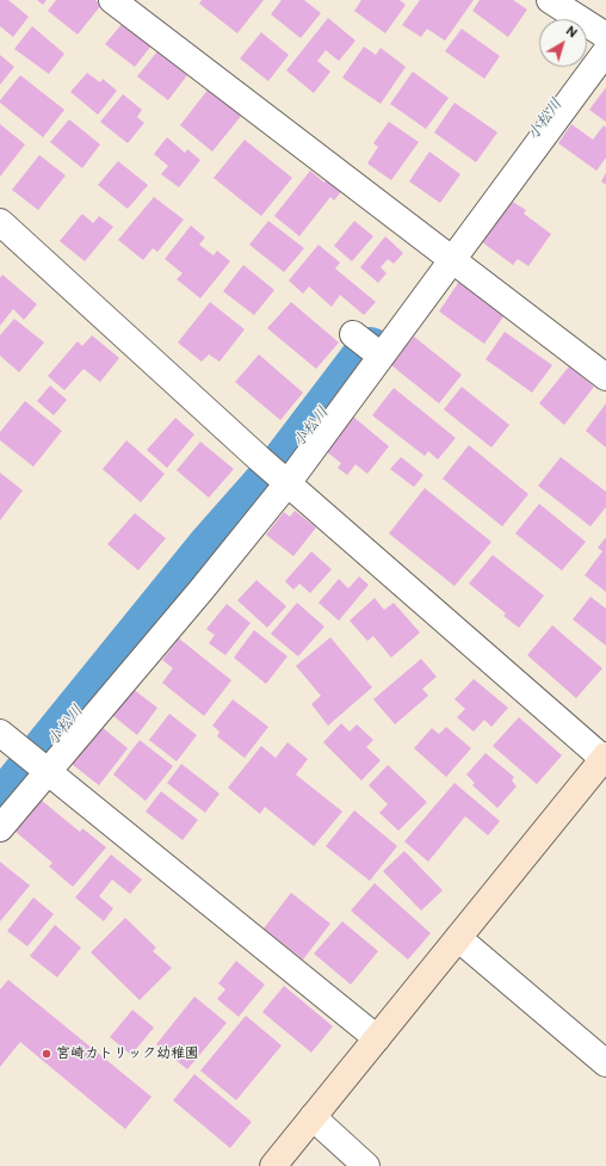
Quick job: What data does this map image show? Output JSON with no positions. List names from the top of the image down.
{
  "water": ["小松川"],
  "places": ["宮崎カトリック幼稚園"],
  "north": "top right"
}
